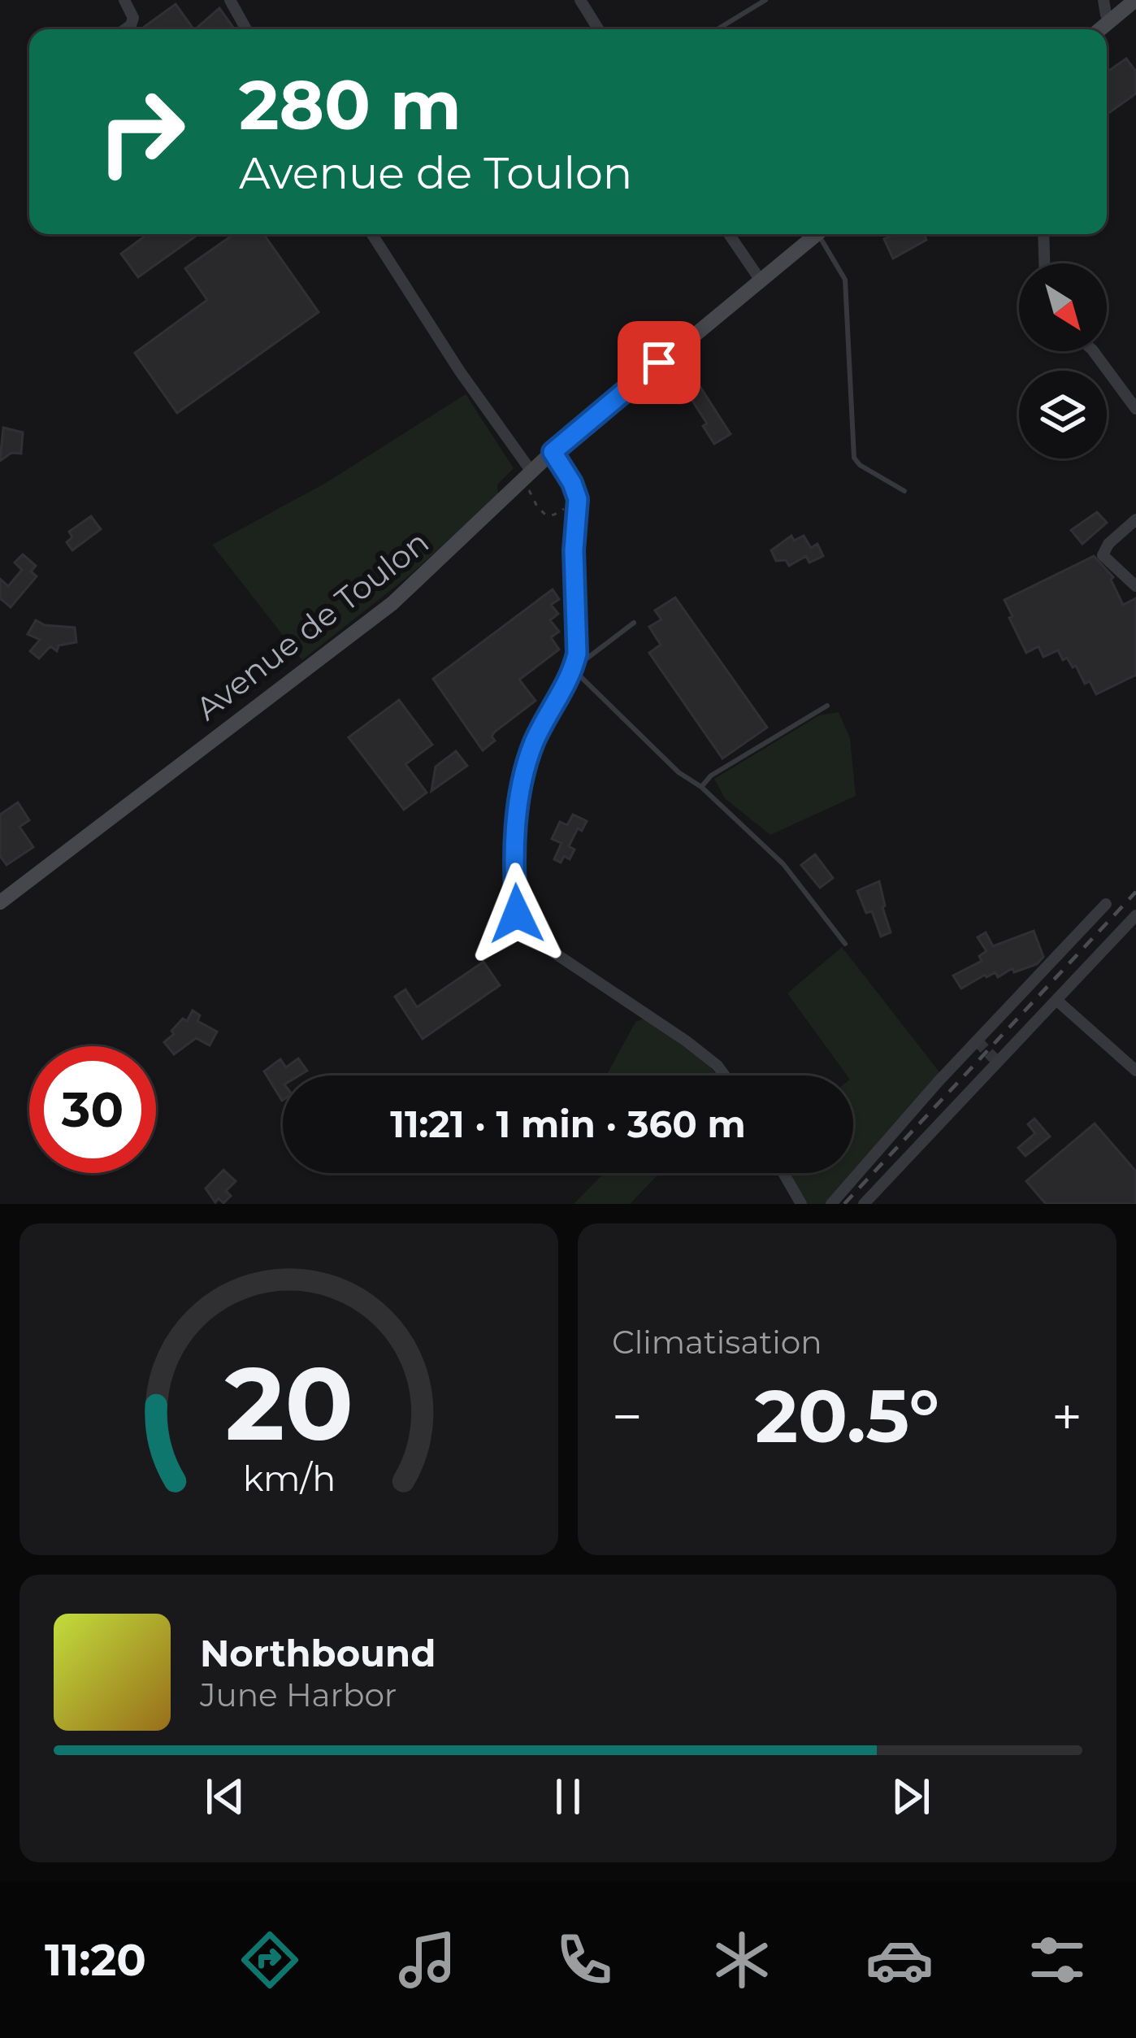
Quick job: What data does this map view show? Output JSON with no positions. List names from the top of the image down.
{
  "streets": {
    "main road": ["Avenue de Toulon"]
  },
  "north": "bottom right",
  "page": {
    "turn": ["280 m", "Avenue de Toulon"],
    "limit": "30",
    "trip": "11:21 · 1 min · 360 m",
    "tile": "Climatisation",
    "heat": ["−", "20.5°", "+"],
    "song": ["Northbound", "June Harbor"],
    "tabs": "11:20",
    "gauge": ["20", "km/h"]
  }
}
